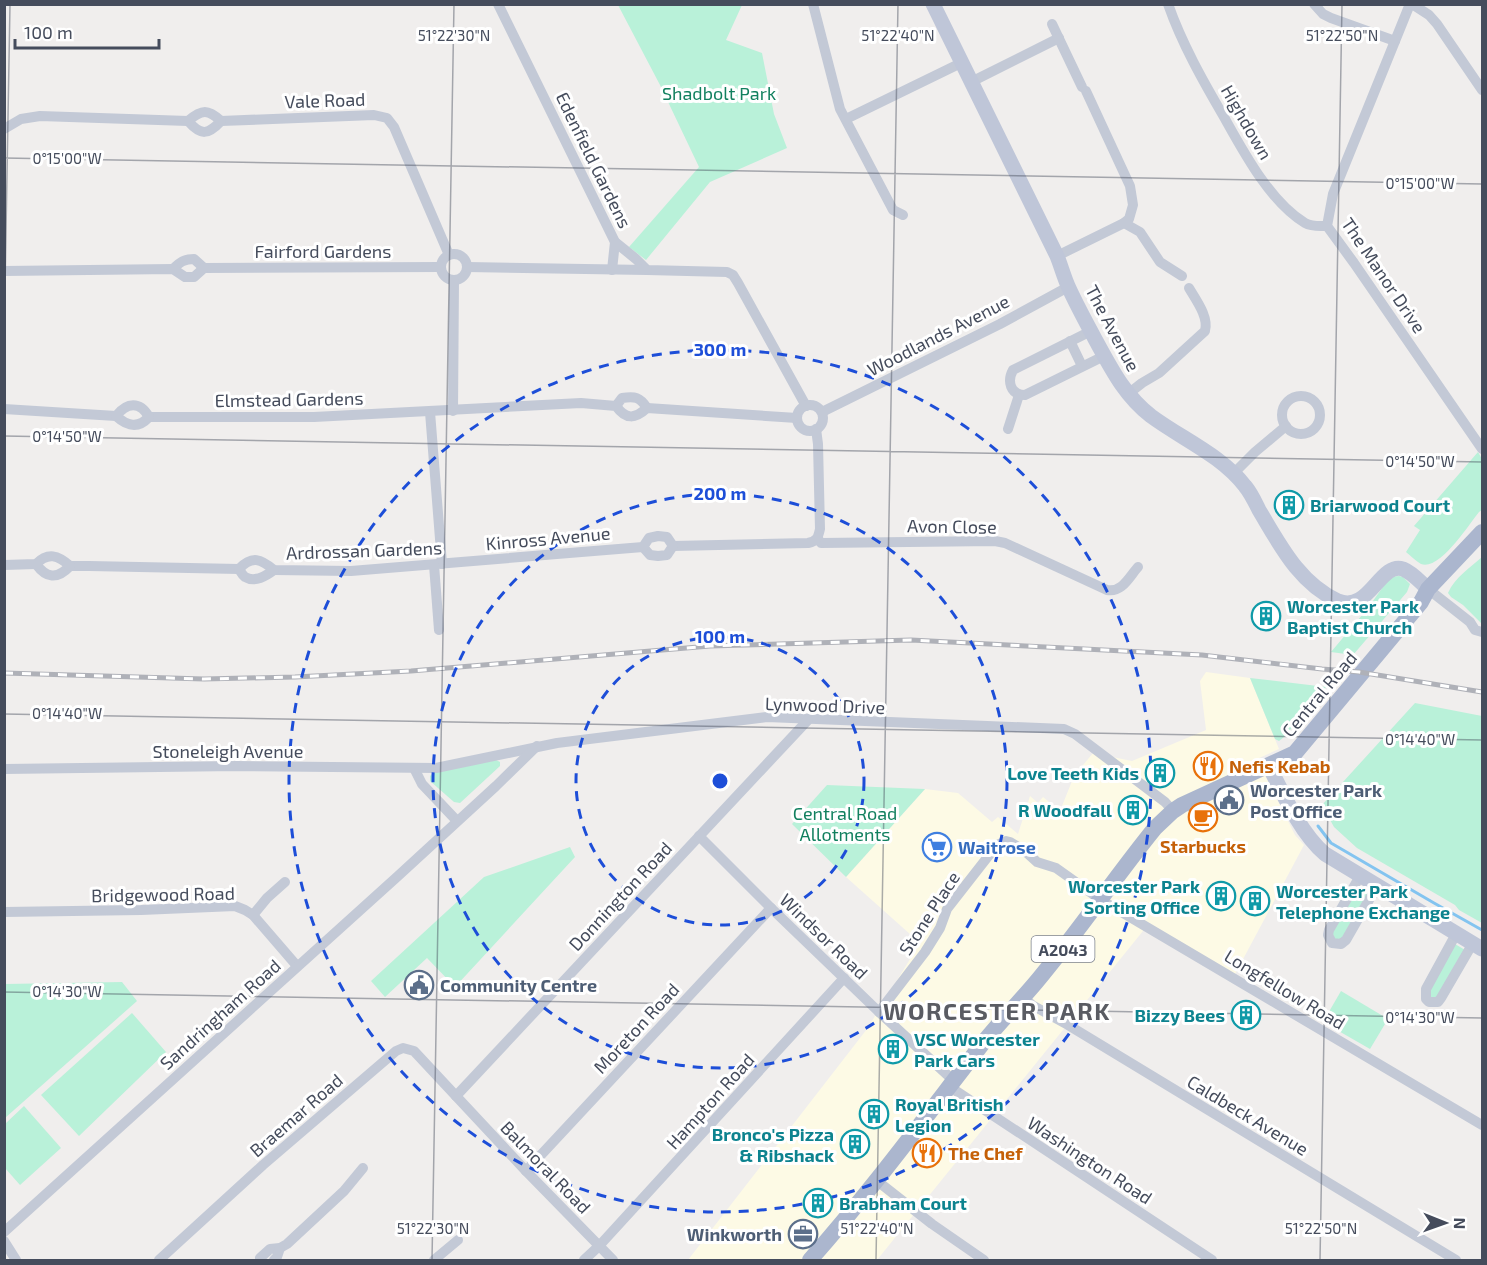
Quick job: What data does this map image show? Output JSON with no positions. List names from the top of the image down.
{
  "streets": {
    "main road": ["Central Road", "A2043"],
    "street": [
      "Vale Road",
      "Highdown",
      "Edenfield Gardens",
      "Fairford Gardens",
      "The Manor Drive",
      "The Avenue",
      "Woodlands Avenue",
      "Elmstead Gardens",
      "Avon Close",
      "Kinross Avenue",
      "Ardrossan Gardens",
      "Lynwood Drive",
      "Stoneleigh Avenue",
      "Bridgewood Road",
      "Donnington Road",
      "Stone Place",
      "Windsor Road",
      "Longfellow Road",
      "Sandringham Road",
      "Moreton Road",
      "Hampton Road",
      "Braemar Road",
      "Caldbeck Avenue",
      "Washington Road",
      "Balmoral Road"
    ]
  },
  "crossings": [
    ["Vale Road", "Fairford Gardens"],
    ["Highdown", "The Manor Drive"],
    ["The Avenue", "Woodlands Avenue"],
    ["The Avenue", "Central Road"],
    ["Avon Close", "Kinross Avenue"],
    ["Kinross Avenue", "Ardrossan Gardens"],
    ["Central Road", "Lynwood Drive"],
    ["Central Road", "Stone Place"],
    ["Central Road", "Windsor Road"],
    ["Central Road", "Longfellow Road"],
    ["Central Road", "Caldbeck Avenue"],
    ["Central Road", "Washington Road"],
    ["Lynwood Drive", "Stoneleigh Avenue"],
    ["Lynwood Drive", "Donnington Road"],
    ["Lynwood Drive", "Sandringham Road"],
    ["Bridgewood Road", "Sandringham Road"],
    ["Donnington Road", "Windsor Road"],
    ["Donnington Road", "Braemar Road"],
    ["Donnington Road", "Balmoral Road"],
    ["Stone Place", "Windsor Road"],
    ["Stone Place", "Longfellow Road"],
    ["Windsor Road", "Moreton Road"],
    ["Windsor Road", "Hampton Road"],
    ["Windsor Road", "Washington Road"],
    ["Moreton Road", "Balmoral Road"],
    ["Hampton Road", "Balmoral Road"],
    ["Braemar Road", "Balmoral Road"]
  ],
  "districts": ["WORCESTER PARK"],
  "parks": ["Shadbolt Park", "Central Road Allotments"],
  "places": {
    "building": [
      "Briarwood Court",
      "Worcester Park Baptist Church",
      "Love Teeth Kids",
      "R Woodfall",
      "Worcester Park Sorting Office",
      "Worcester Park Telephone Exchange",
      "Bizzy Bees",
      "VSC Worcester Park Cars",
      "Royal British Legion",
      "Bronco's Pizza & Ribshack",
      "Brabham Court"
    ],
    "restaurant": ["Nefis Kebab", "The Chef"],
    "public building": ["Worcester Park Post Office", "Community Centre"],
    "cafe": ["Starbucks"],
    "supermarket": ["Waitrose"],
    "office": ["Winkworth"]
  },
  "scale_bar": "100 m",
  "north": "right",
  "coordinates": [
    "51°22'30\"N",
    "51°22'40\"N",
    "51°22'50\"N",
    "0°15'00\"W",
    "0°14'50\"W",
    "0°14'40\"W",
    "0°14'30\"W"
  ],
  "rings": ["300 m", "200 m", "100 m"]
}
